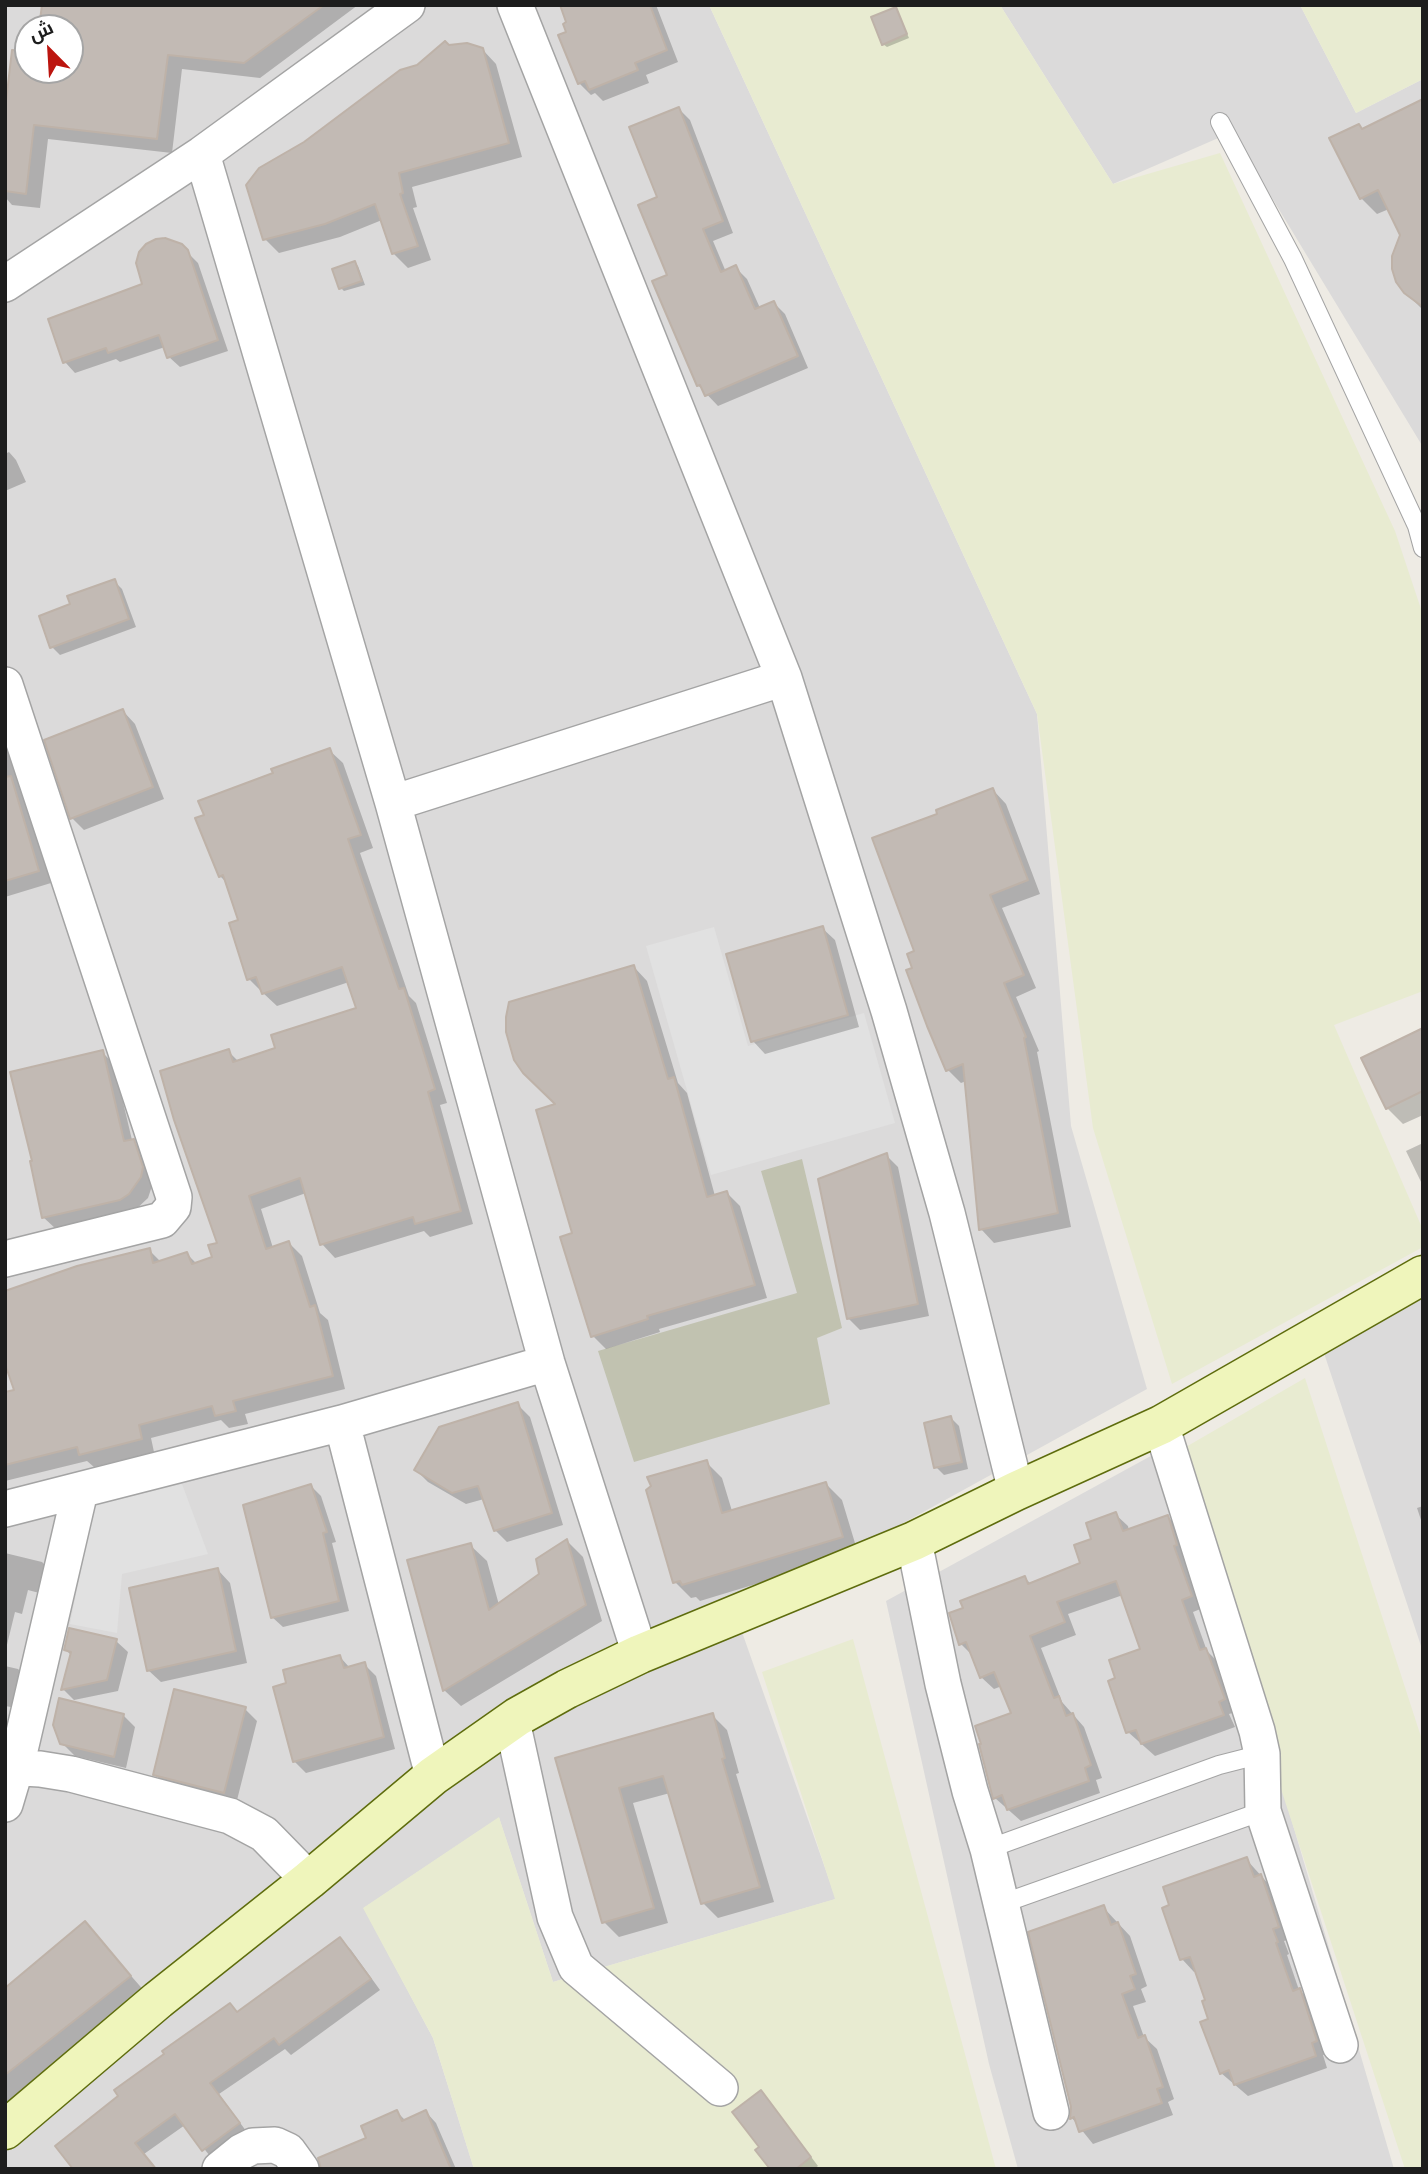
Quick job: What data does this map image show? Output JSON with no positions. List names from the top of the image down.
{
  "north": "top left"
}
